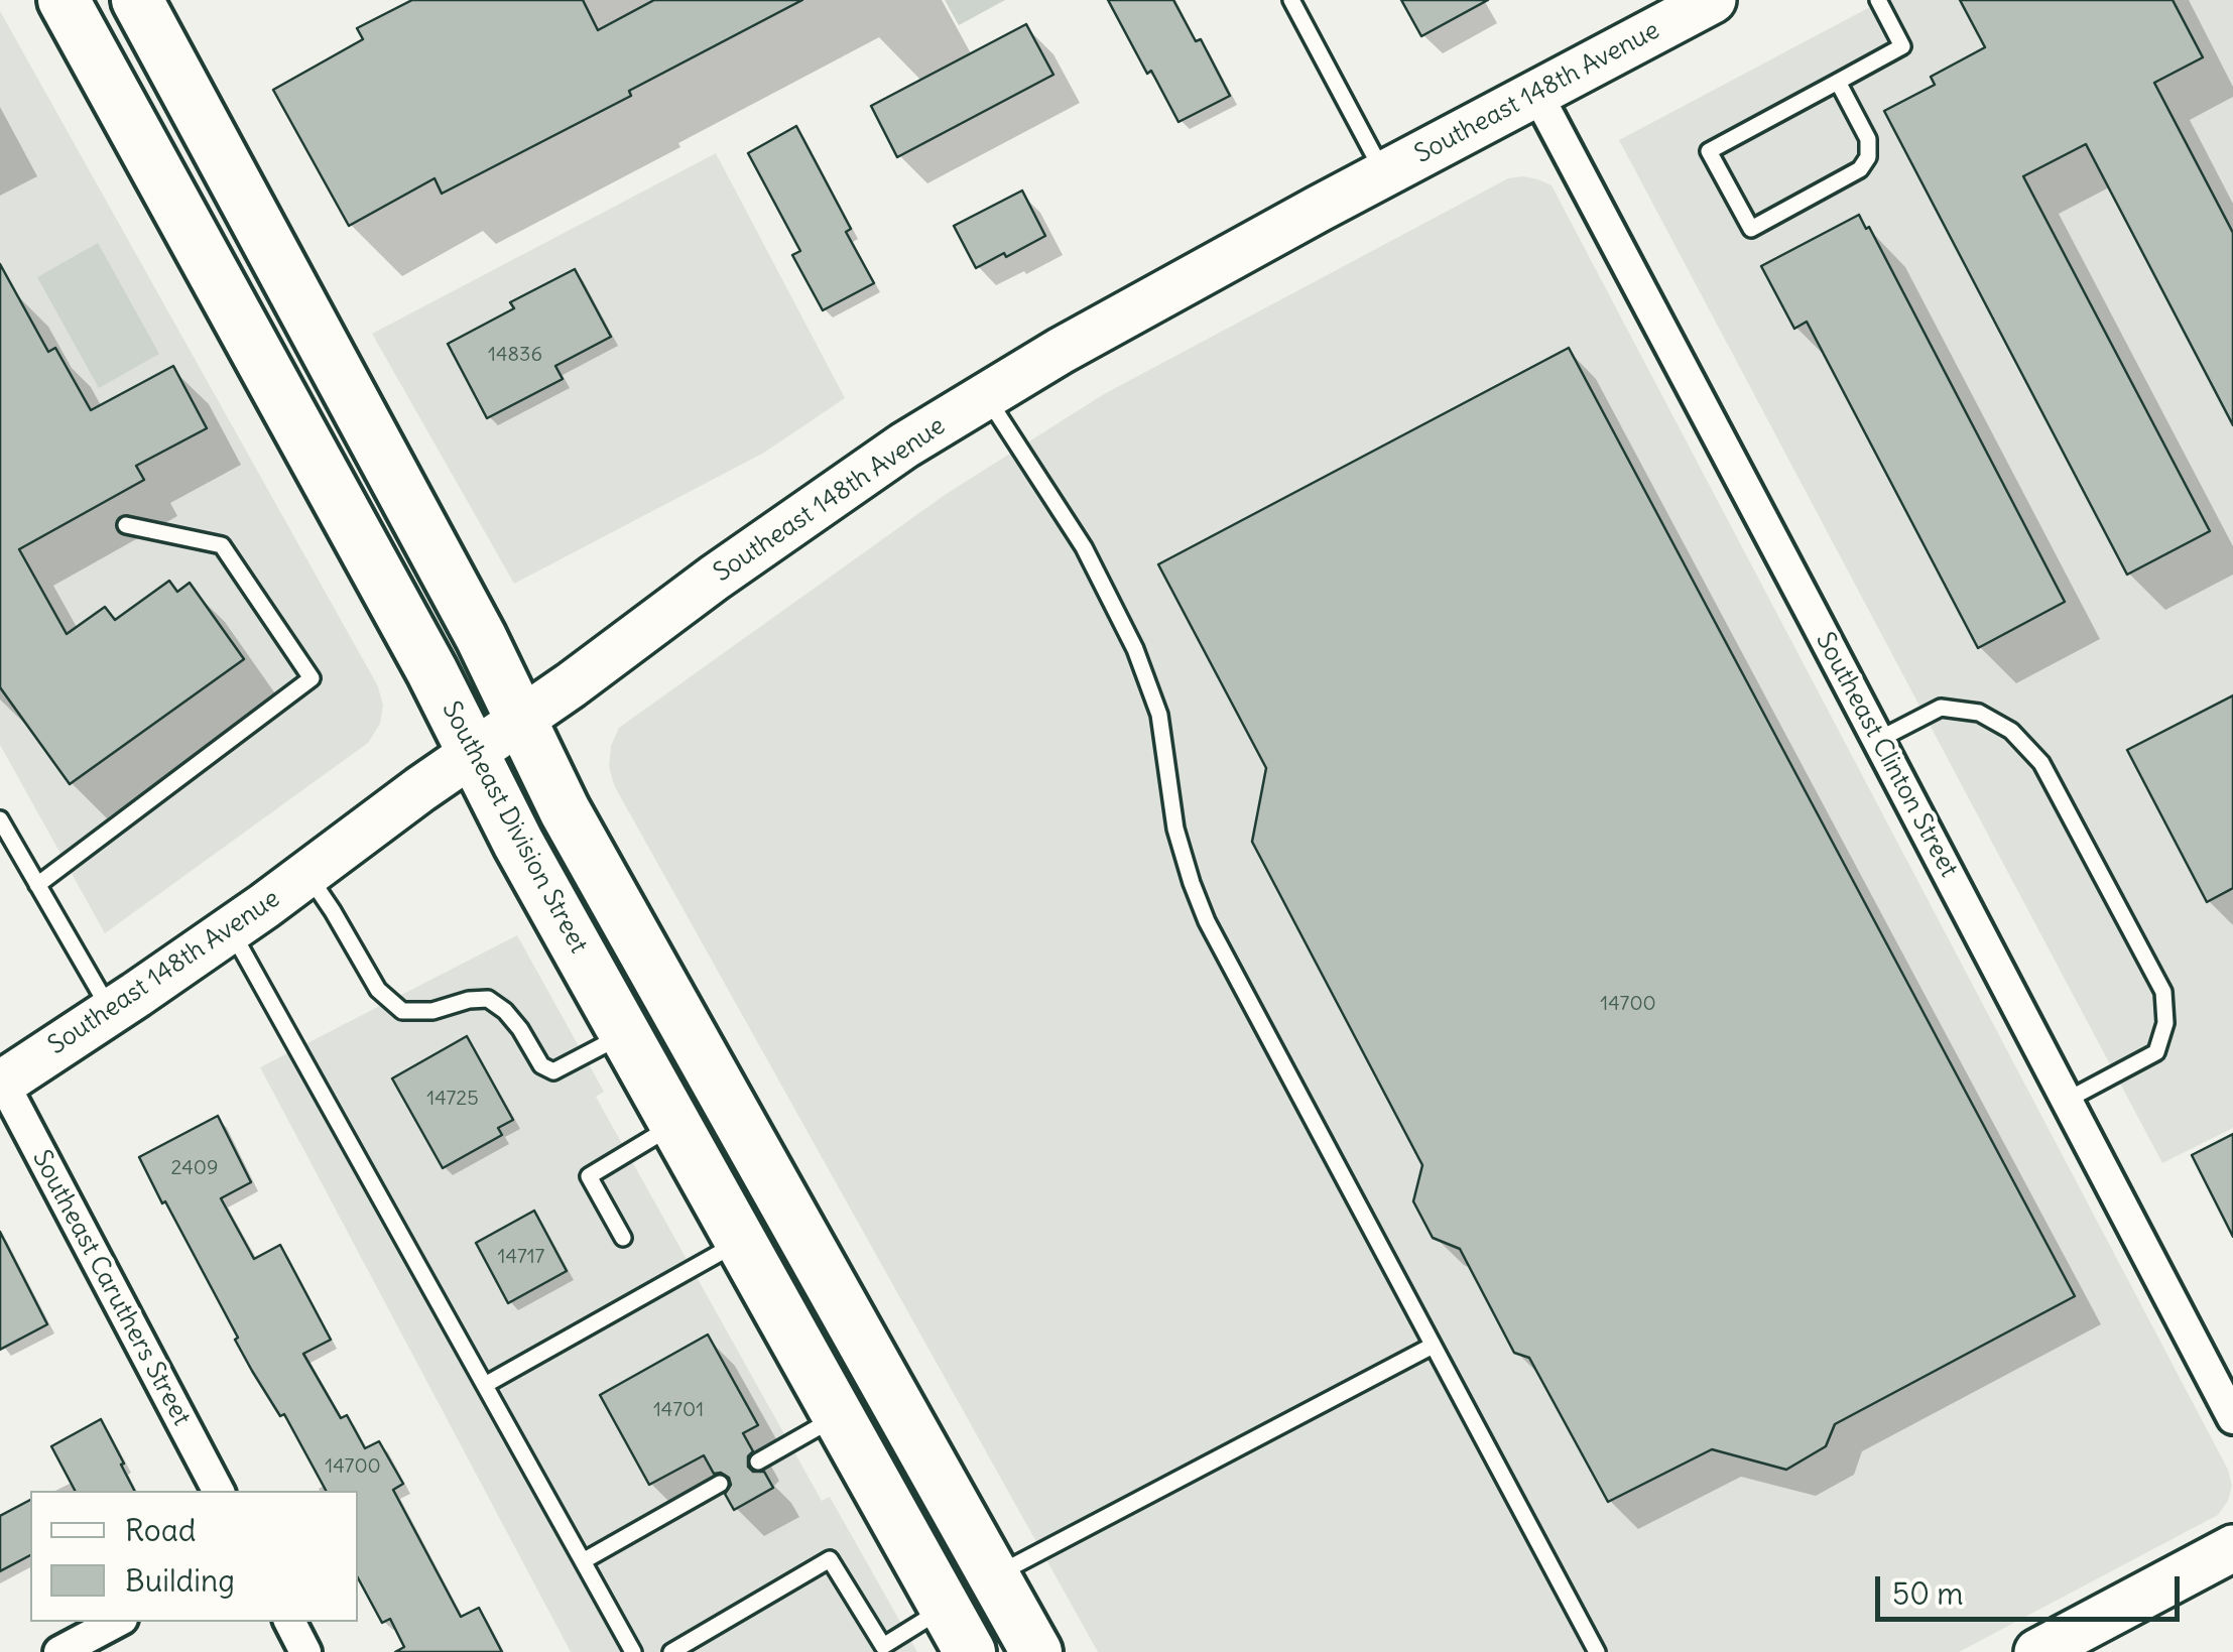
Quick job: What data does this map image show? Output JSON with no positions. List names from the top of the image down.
{
  "streets": {
    "main road": ["Southeast 148th Avenue", "Southeast Division Street"],
    "street": ["Southeast Clinton Street", "Southeast Caruthers Street"]
  },
  "crossings": [
    ["Southeast 148th Avenue", "Southeast Clinton Street"],
    ["Southeast 148th Avenue", "Southeast Division Street"],
    ["Southeast 148th Avenue", "Southeast Caruthers Street"]
  ],
  "house_numbers": [
    "14836",
    "14700",
    "14725",
    "2409",
    "14717",
    "14701",
    "14700"
  ],
  "legend": ["Road", "Building"],
  "scale_bar": "50 m"
}
